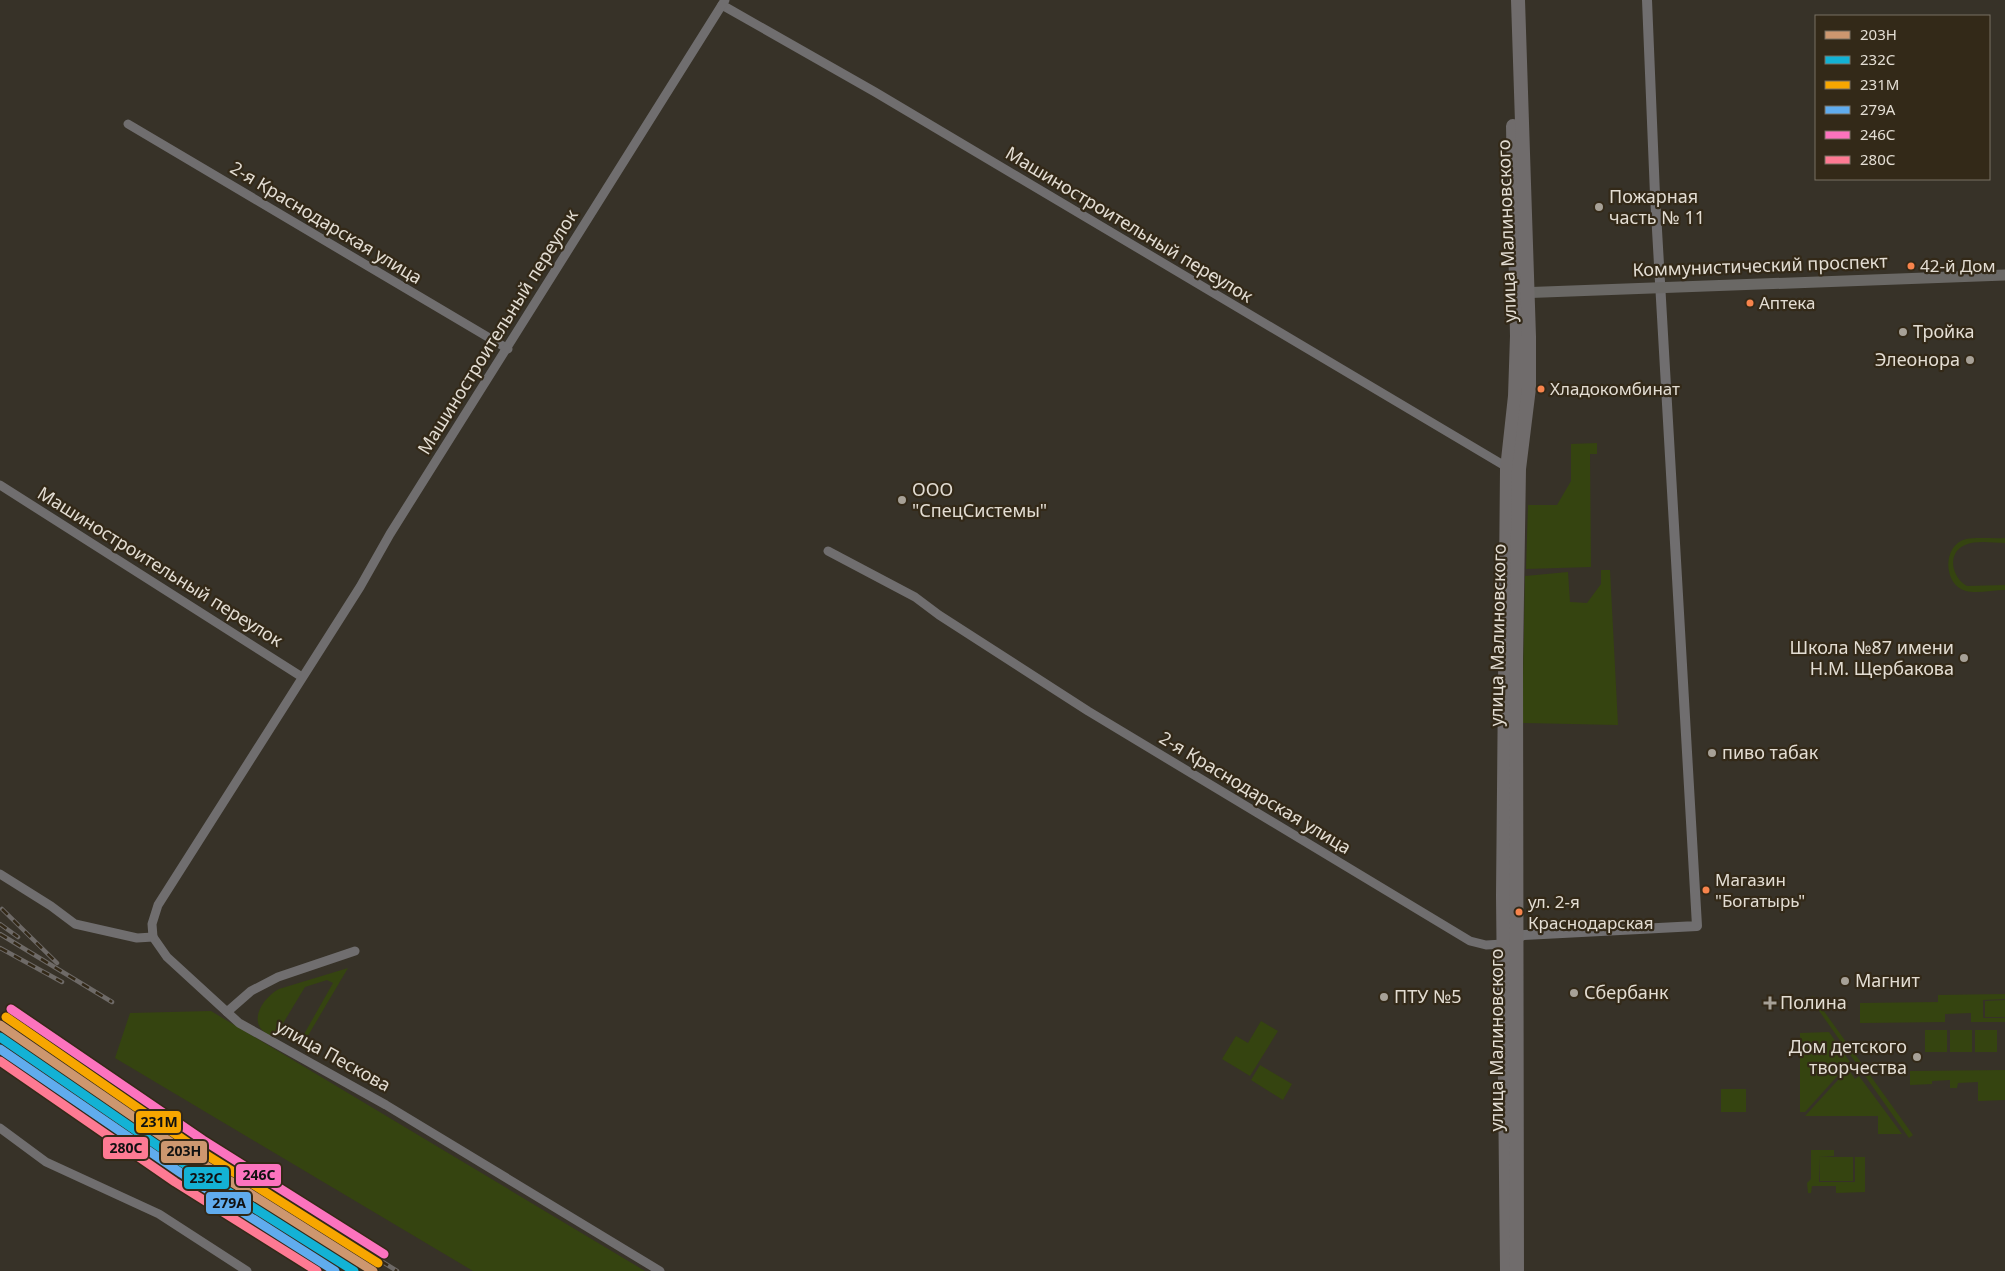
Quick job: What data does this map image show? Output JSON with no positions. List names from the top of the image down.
{
  "streets": {
    "highway": ["улица Малиновского"],
    "main road": ["Коммунистический проспект"],
    "street": ["2-я Краснодарская улица", "Машиностроительный переулок", "улица Пескова"]
  },
  "crossings": [
    ["2-я Краснодарская улица", "Машиностроительный переулок"],
    ["2-я Краснодарская улица", "улица Малиновского"],
    ["2-я Краснодарская улица", "Коммунистический проспект"],
    ["Машиностроительный переулок", "улица Малиновского"],
    ["Машиностроительный переулок", "улица Пескова"],
    ["улица Малиновского", "Коммунистический проспект"]
  ],
  "places": {
    "other": [
      "Пожарная часть № 11",
      "42-й Дом",
      "Аптека",
      "Тройка",
      "Элеонора",
      "Хладокомбинат",
      "ООО \"СпецСистемы\"",
      "Школа №87 имени Н.М. Щербакова",
      "пиво табак",
      "Магазин \"Богатырь\"",
      "ул. 2-я Краснодарская",
      "Магнит",
      "Сбербанк",
      "ПТУ №5",
      "Дом детского творчества"
    ],
    "health": ["Полина"]
  },
  "lines": [
    "transit line 246С",
    "transit line 231М",
    "transit line 203Н",
    "transit line 232C",
    "transit line 279А",
    "transit line 280С"
  ],
  "legend": [
    "203Н",
    "232C",
    "231М",
    "279А",
    "246С",
    "280С"
  ]
}
